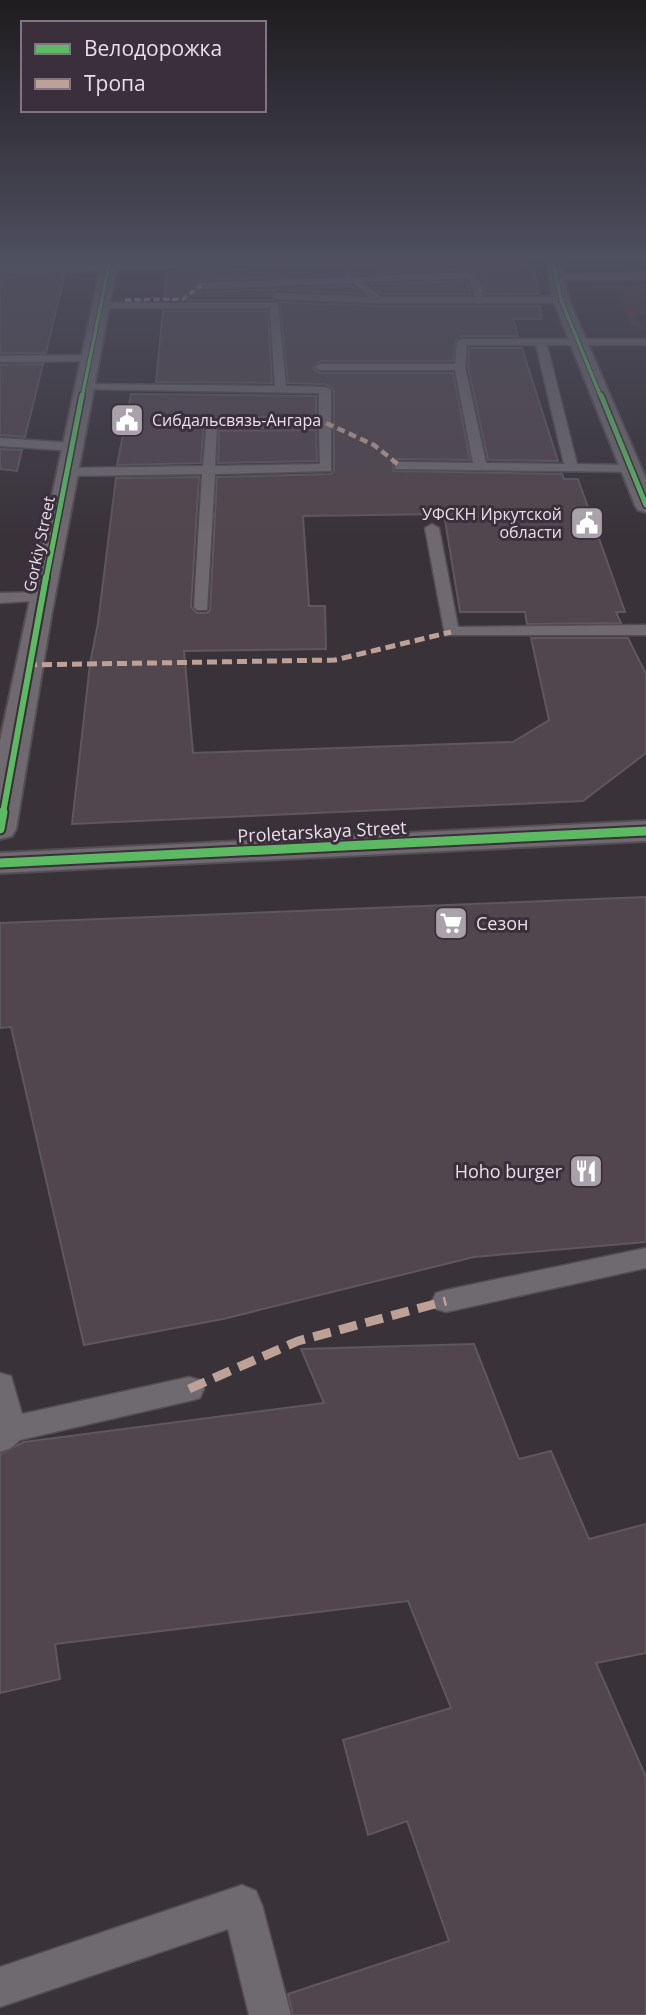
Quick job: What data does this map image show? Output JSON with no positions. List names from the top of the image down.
{
  "streets": {
    "street": ["Gorkiy Street", "Proletarskaya Street"]
  },
  "places": {
    "public building": ["Сибдальсвязь-Ангара", "УФСКН Иркутской области"],
    "supermarket": ["Сезон"],
    "restaurant": ["Hoho burger"]
  },
  "legend": ["Велодорожка", "Тропа"]
}
